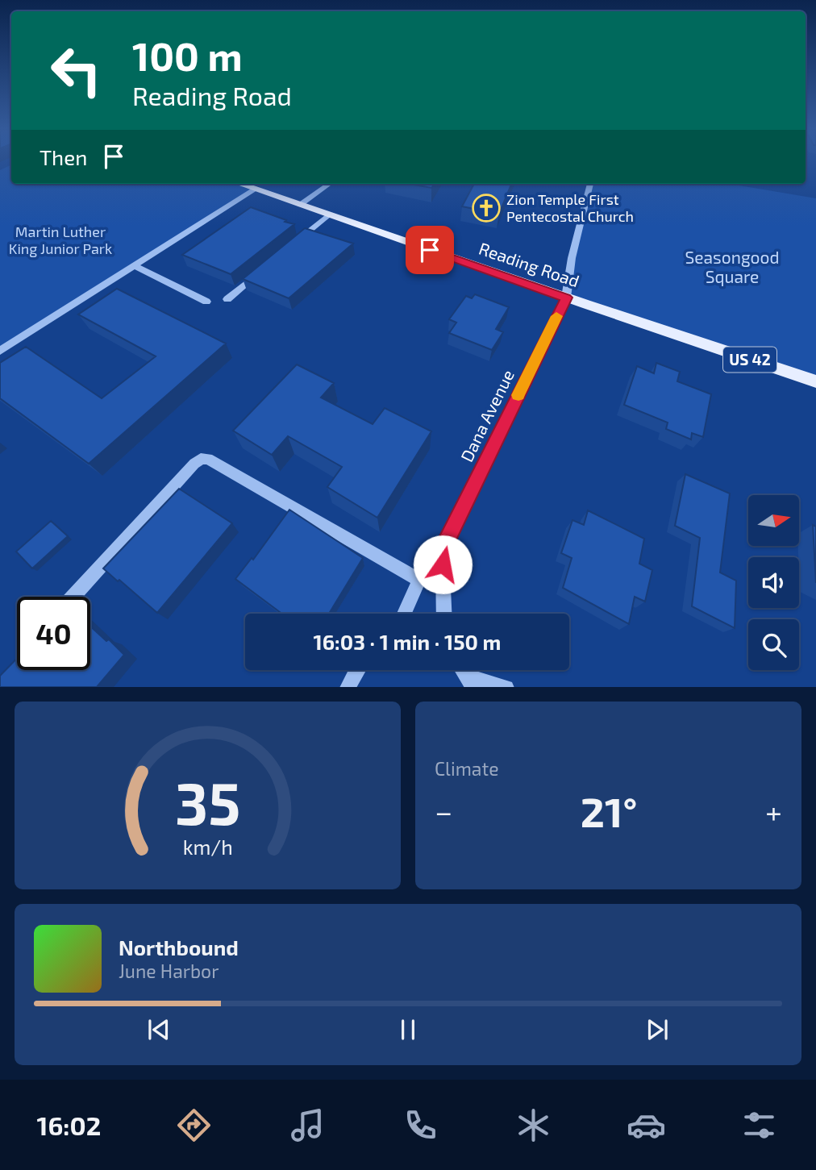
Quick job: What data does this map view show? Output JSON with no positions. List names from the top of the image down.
{
  "streets": {
    "main road": ["Reading Road", "US 42"],
    "street": ["Dana Avenue"]
  },
  "crossings": [
    ["Reading Road", "Dana Avenue"]
  ],
  "parks": ["Martin Luther King Junior Park", "Seasongood Square"],
  "places": {
    "church": ["Zion Temple First Pentecostal Church"]
  },
  "north": "right",
  "page": {
    "turn": ["100 m", "Reading Road"],
    "then": "Then",
    "limit": "40",
    "trip": "16:03 · 1 min · 150 m",
    "tile": "Climate",
    "heat": ["−", "21°", "+"],
    "song": ["Northbound", "June Harbor"],
    "tabs": "16:02",
    "gauge": ["35", "km/h"]
  }
}
